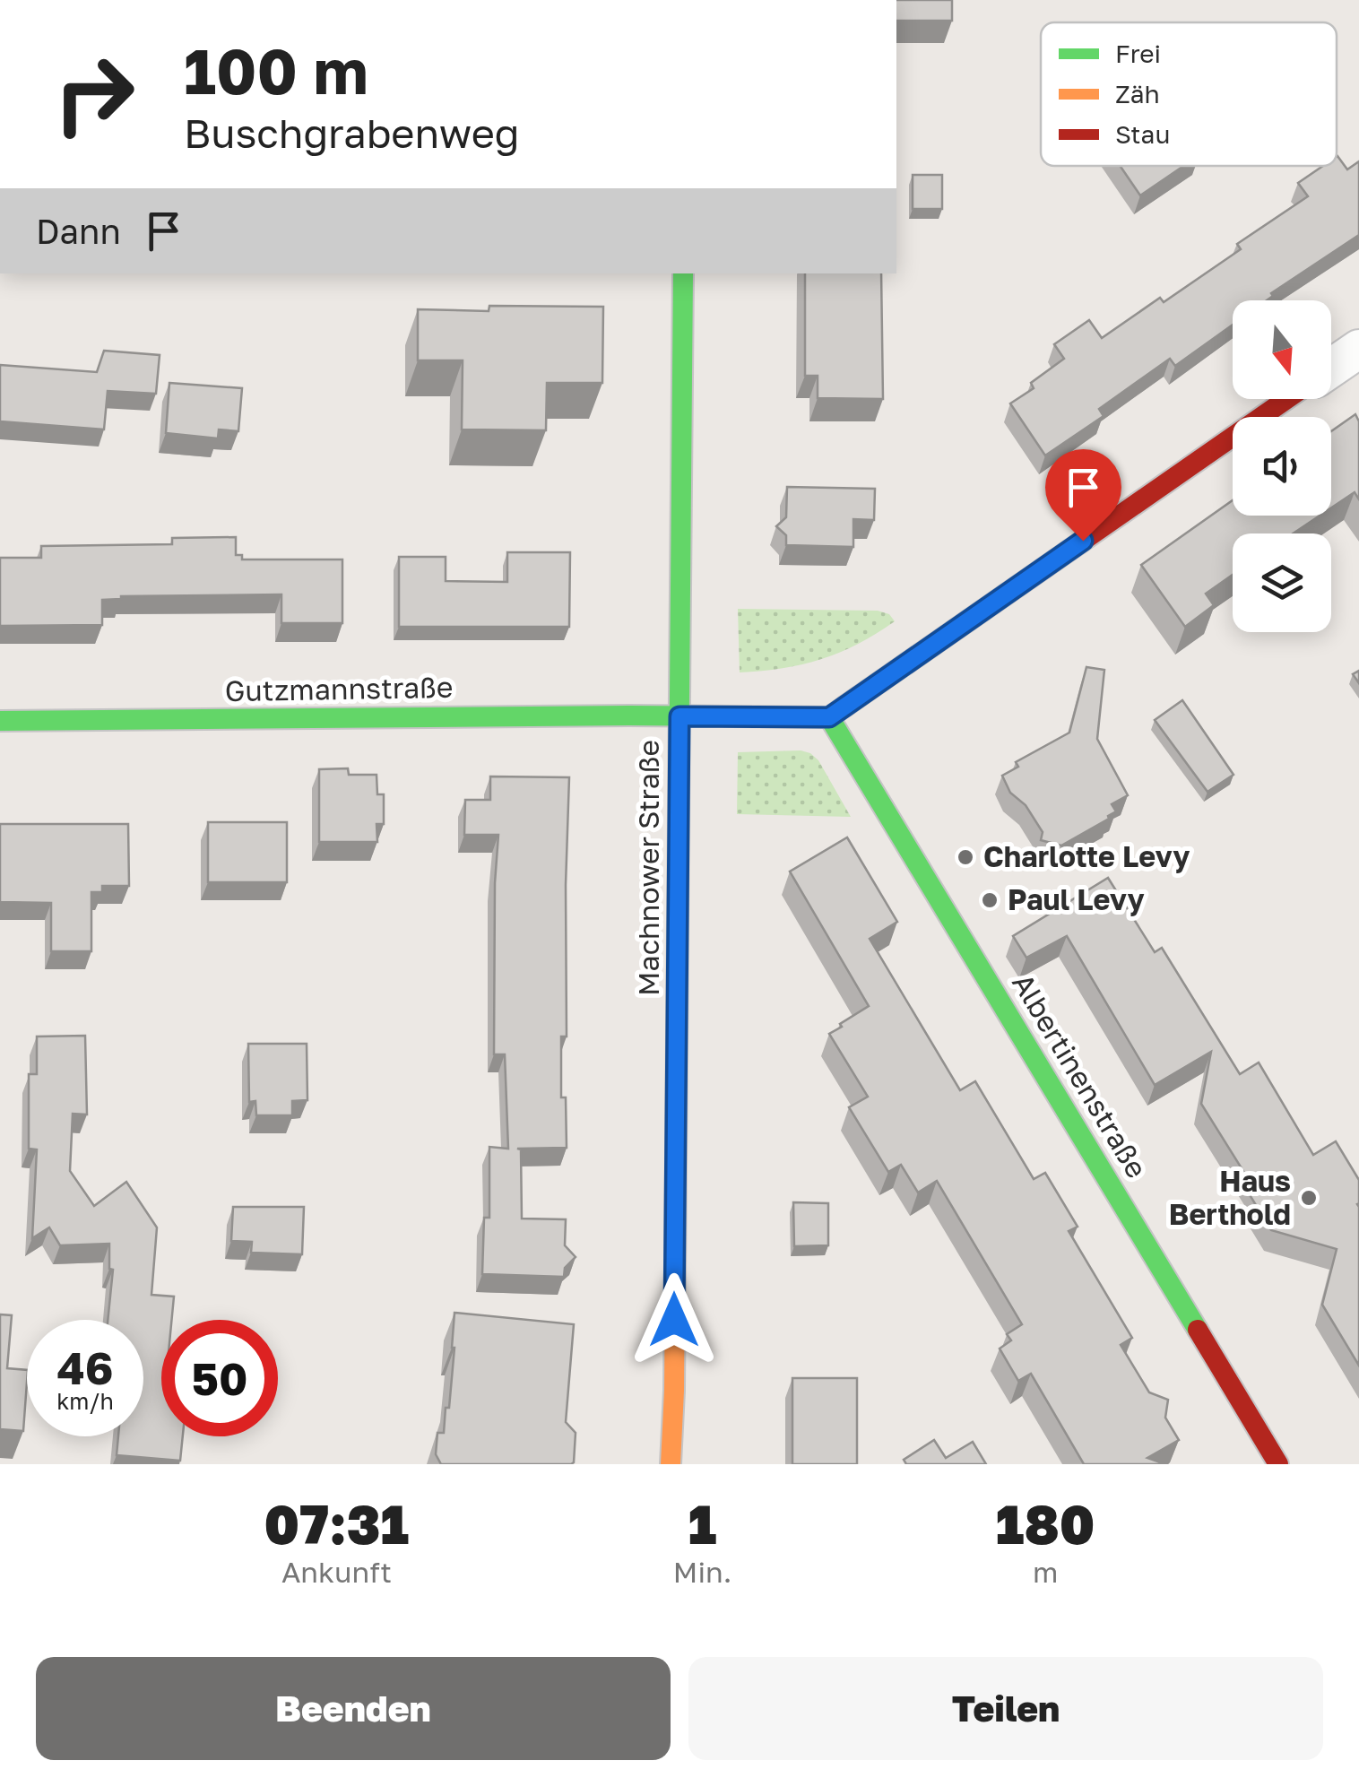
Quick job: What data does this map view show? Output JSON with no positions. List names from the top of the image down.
{
  "streets": {
    "street": ["Gutzmannstraße", "Machnower Straße", "Albertinenstraße"]
  },
  "crossings": [
    ["Gutzmannstraße", "Machnower Straße"],
    ["Gutzmannstraße", "Albertinenstraße"]
  ],
  "places": ["Charlotte Levy", "Paul Levy", "Haus Berthold"],
  "legend": ["Frei", "Zäh", "Stau"],
  "north": "bottom",
  "page": {
    "turn": ["100 m", "Buschgrabenweg"],
    "then": "Dann",
    "speed": "46 km/h",
    "limit": "50",
    "eta": [
      "07:31",
      "Ankunft",
      "1",
      "Min.",
      "180",
      "m"
    ],
    "buttons": ["Beenden", "Teilen"]
  }
}
